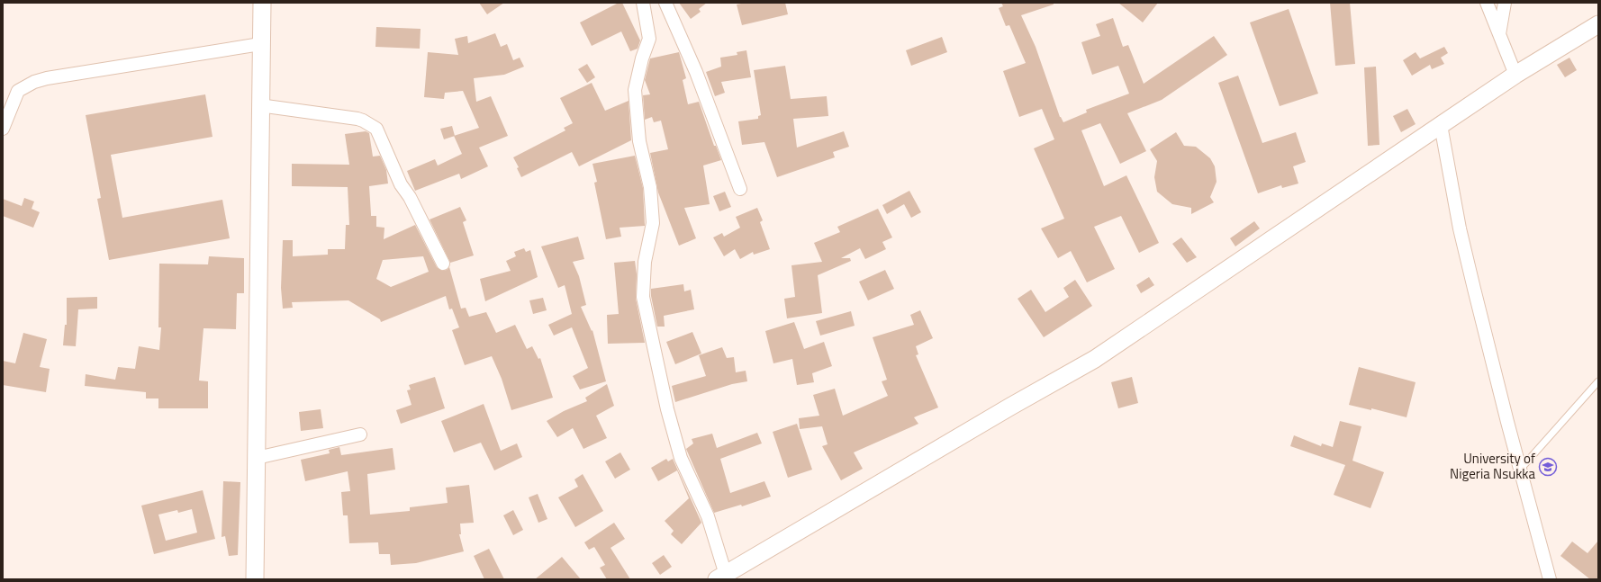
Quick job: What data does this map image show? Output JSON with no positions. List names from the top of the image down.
{
  "places": {
    "school or university": ["University of Nigeria Nsukka"]
  }
}
